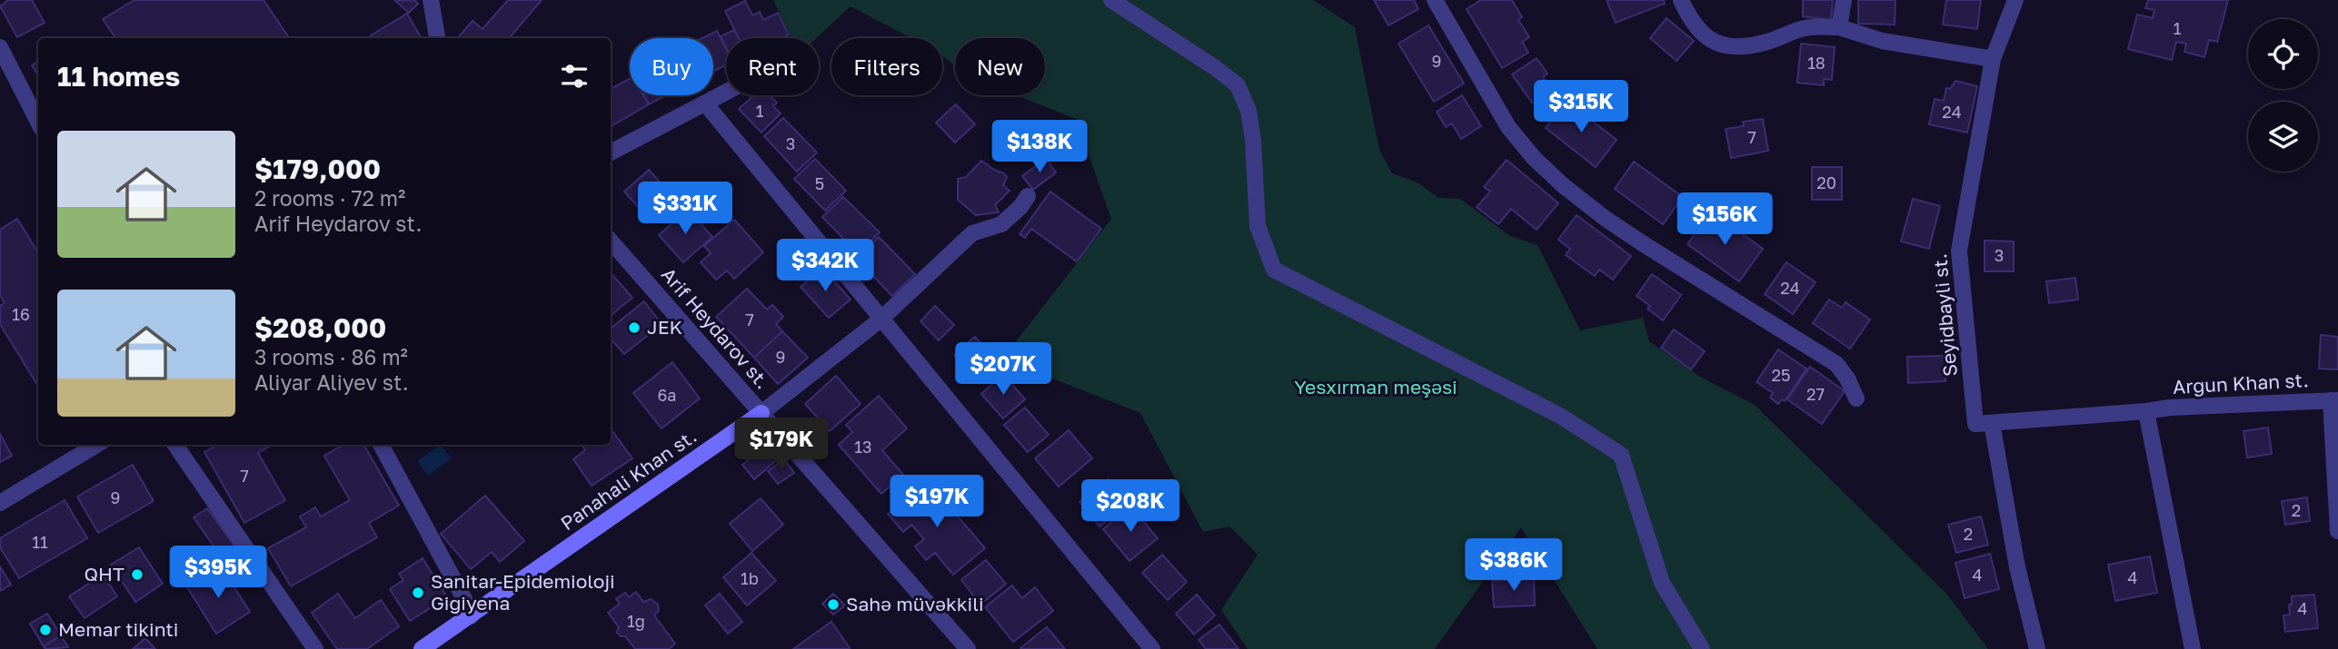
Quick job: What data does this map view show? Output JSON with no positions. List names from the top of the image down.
{
  "streets": {
    "main road": ["Panahali Khan st."],
    "street": ["Seyidbayli st.", "Arif Heydarov st.", "Argun Khan st."]
  },
  "crossings": [
    ["Arif Heydarov st.", "Panahali Khan st."]
  ],
  "parks": ["Yesxırman meşəsi"],
  "places": [
    "JEK",
    "QHT",
    "Sanitar-Epidemioloji Gigiyena",
    "Sahə müvəkkili",
    "Memar tikinti"
  ],
  "house_numbers": [
    "1",
    "9",
    "18",
    "1",
    "24",
    "7",
    "3",
    "20",
    "5",
    "3",
    "24",
    "16",
    "7",
    "9",
    "25",
    "27",
    "6a",
    "13",
    "7",
    "9",
    "2",
    "2",
    "11",
    "4",
    "4",
    "1b",
    "4",
    "1g"
  ],
  "page": {
    "chip": [
      "Buy",
      "Rent",
      "Filters",
      "New"
    ],
    "heading": "11 homes",
    "price": [
      "$315K",
      "$138K",
      "$331K",
      "$156K",
      "$342K",
      "$207K",
      "$179K",
      "$197K",
      "$208K",
      "$386K",
      "$395K"
    ],
    "list": [
      {
        "name": "$179,000",
        "note": "2 rooms · 72 m² · Arif Heydarov st."
      },
      {
        "name": "$208,000",
        "note": "3 rooms · 86 m² · Aliyar Aliyev st."
      }
    ]
  }
}
